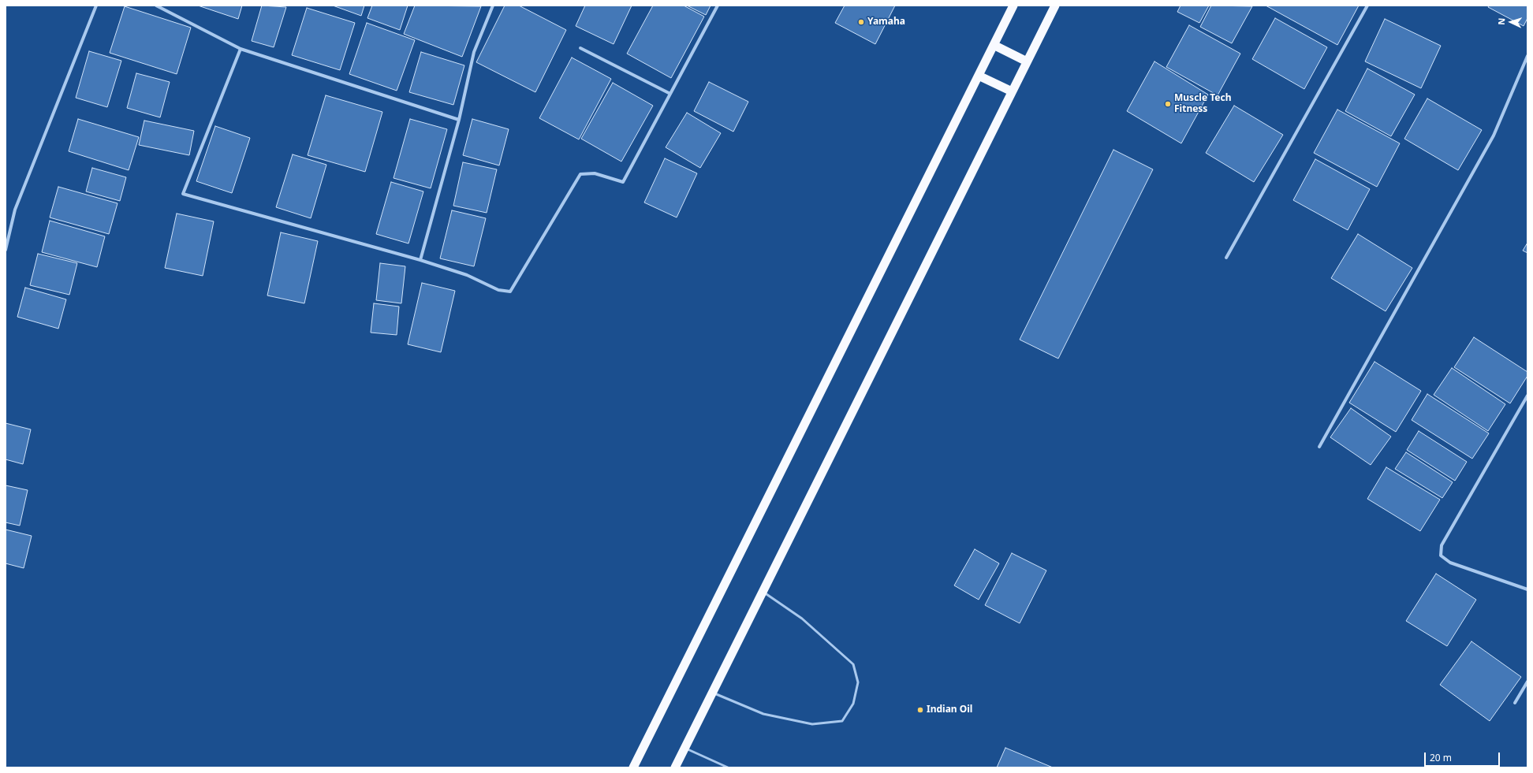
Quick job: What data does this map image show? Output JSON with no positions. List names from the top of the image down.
{
  "places": ["Yamaha", "Muscle Tech Fitness", "Indian Oil"],
  "scale_bar": "20 m",
  "north": "left"
}
